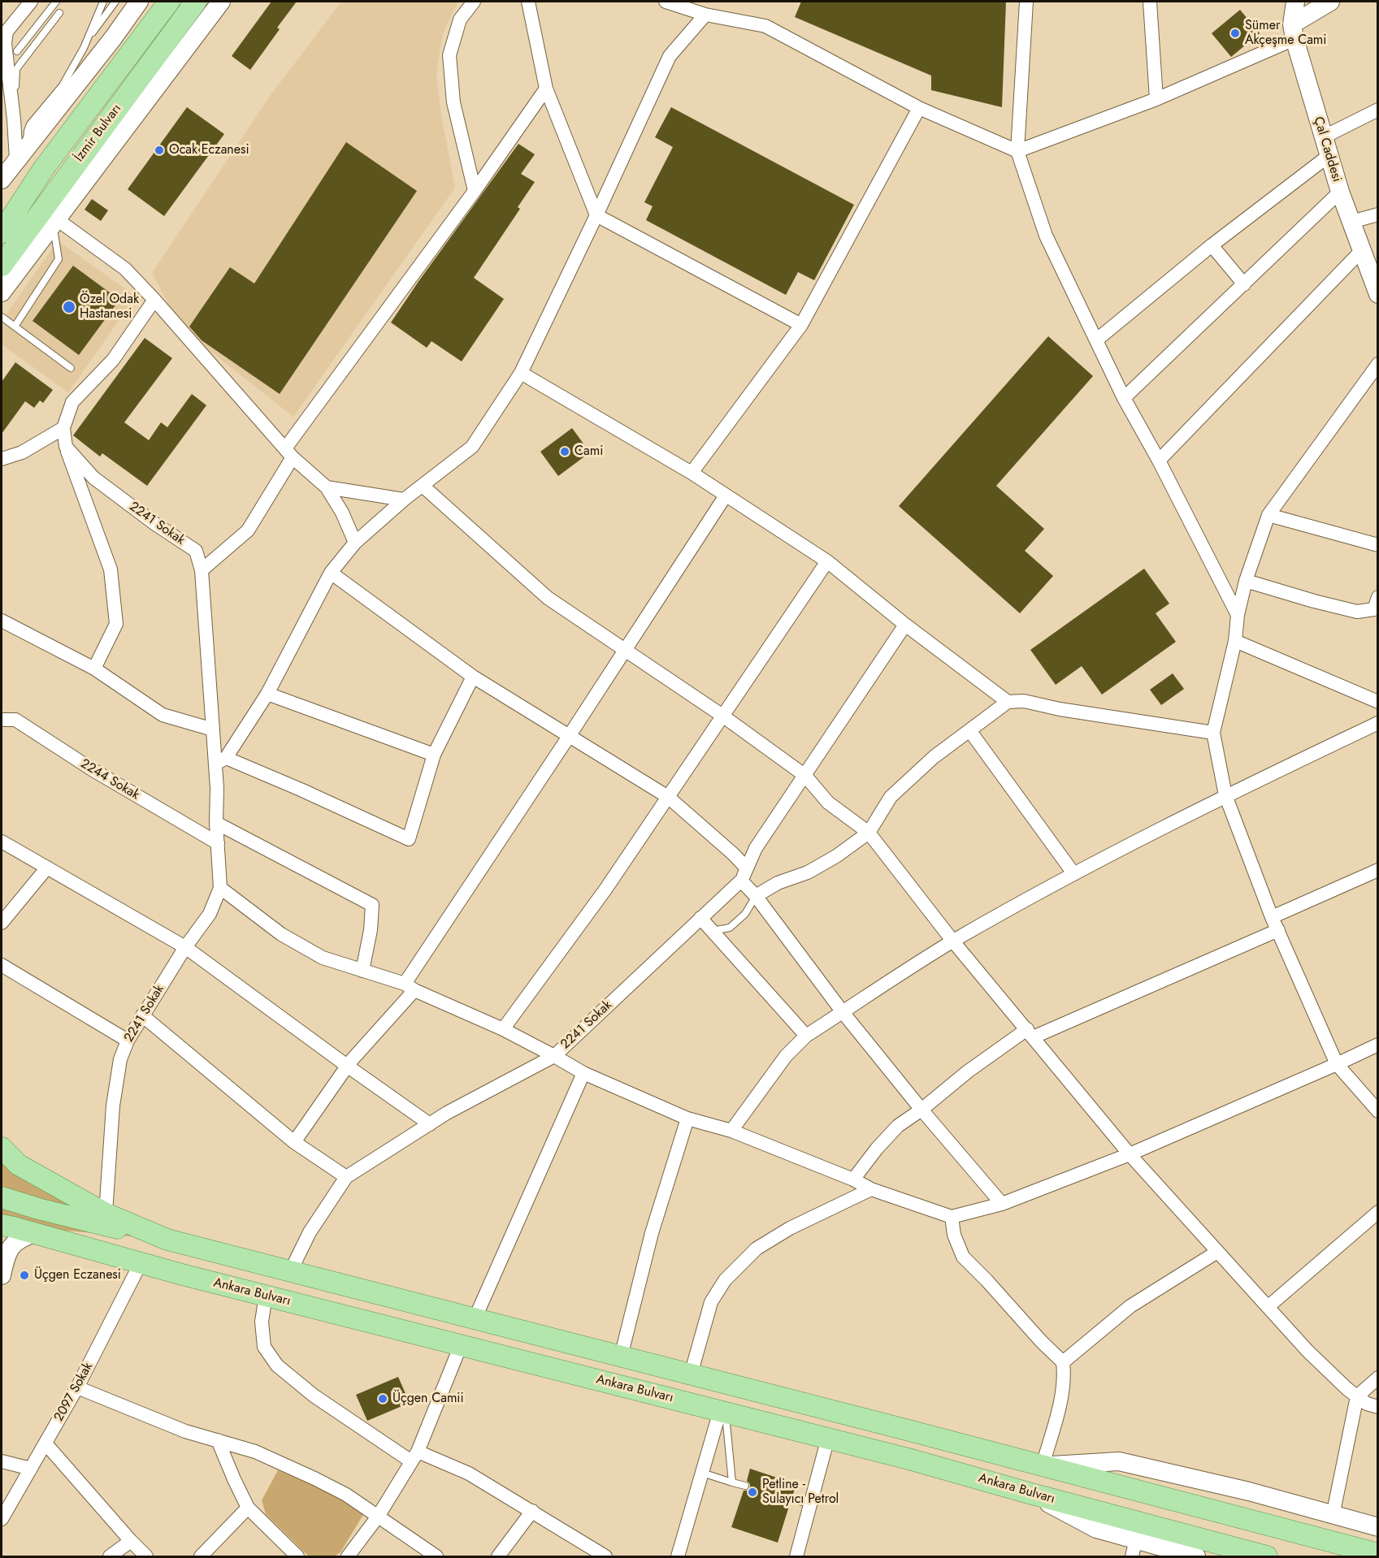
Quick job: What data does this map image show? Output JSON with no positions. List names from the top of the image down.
{
  "streets": {
    "main road": ["İzmir Bulvarı", "Çal Caddesi", "Ankara Bulvarı"],
    "street": ["2241 Sokak", "2244 Sokak", "2097 Sokak"]
  },
  "crossings": [
    ["2241 Sokak", "2244 Sokak"],
    ["2241 Sokak", "Ankara Bulvarı"],
    ["Ankara Bulvarı", "2097 Sokak"]
  ],
  "places": [
    "Sümer Akçeşme Cami",
    "Ocak Eczanesi",
    "Özel Odak Hastanesi",
    "Cami",
    "Üçgen Eczanesi",
    "Üçgen Camii",
    "Petline - Sulayıcı Petrol"
  ]
}
